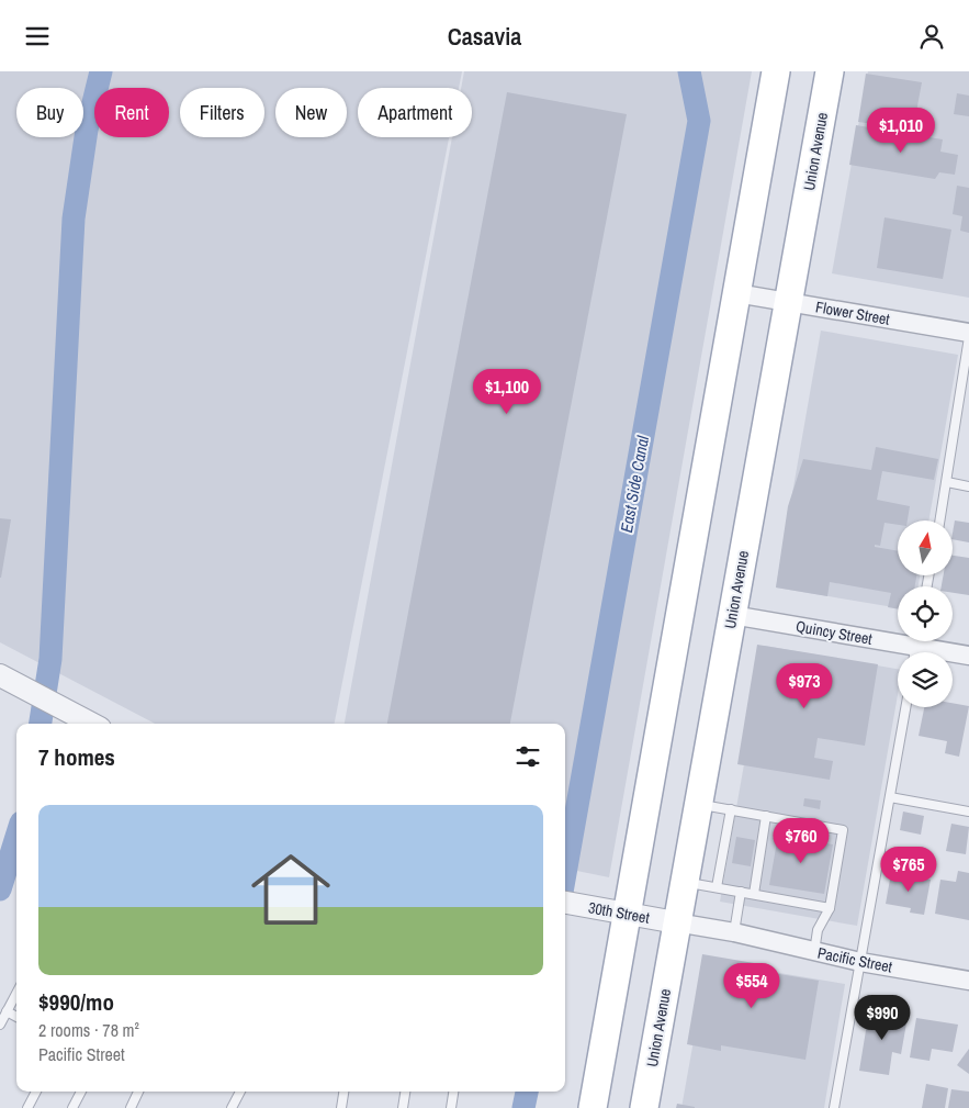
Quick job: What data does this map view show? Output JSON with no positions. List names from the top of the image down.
{
  "streets": {
    "main road": ["Union Avenue"],
    "street": [
      "Flower Street",
      "Quincy Street",
      "30th Street",
      "Pacific Street"
    ]
  },
  "crossings": [
    ["Union Avenue", "Flower Street"],
    ["Union Avenue", "Quincy Street"],
    ["Union Avenue", "30th Street"],
    ["Union Avenue", "Pacific Street"],
    ["30th Street", "Pacific Street"]
  ],
  "water": ["East Side Canal"],
  "north": "top",
  "page": {
    "header": "Casavia",
    "chip": [
      "Buy",
      "Rent",
      "Filters",
      "New",
      "Apartment"
    ],
    "price": [
      "$1,010",
      "$1,100",
      "$973",
      "$760",
      "$765",
      "$554",
      "$990"
    ],
    "heading": "7 homes",
    "list": [
      {
        "name": "$990/mo",
        "note": "2 rooms · 78 m² · Pacific Street"
      }
    ]
  }
}
